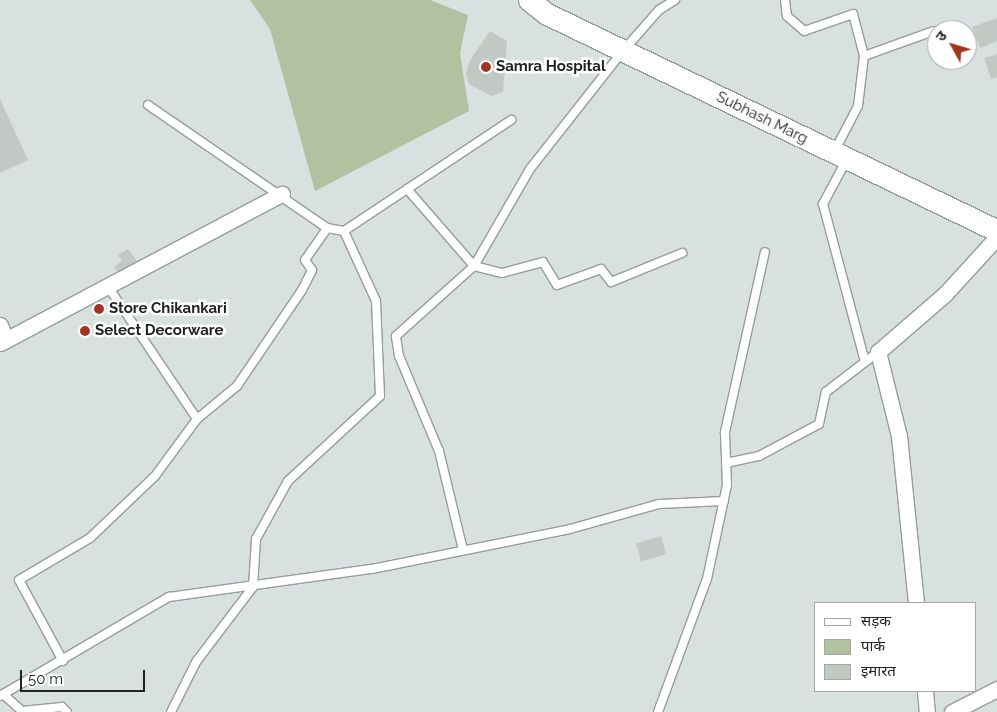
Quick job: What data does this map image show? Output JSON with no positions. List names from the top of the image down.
{
  "streets": {
    "main road": ["Subhash Marg"]
  },
  "places": ["Samra Hospital", "Store Chikankari", "Select Decorware"],
  "legend": ["सड़क", "पार्क", "इमारत"],
  "scale_bar": "50 m",
  "north": "top left"
}
